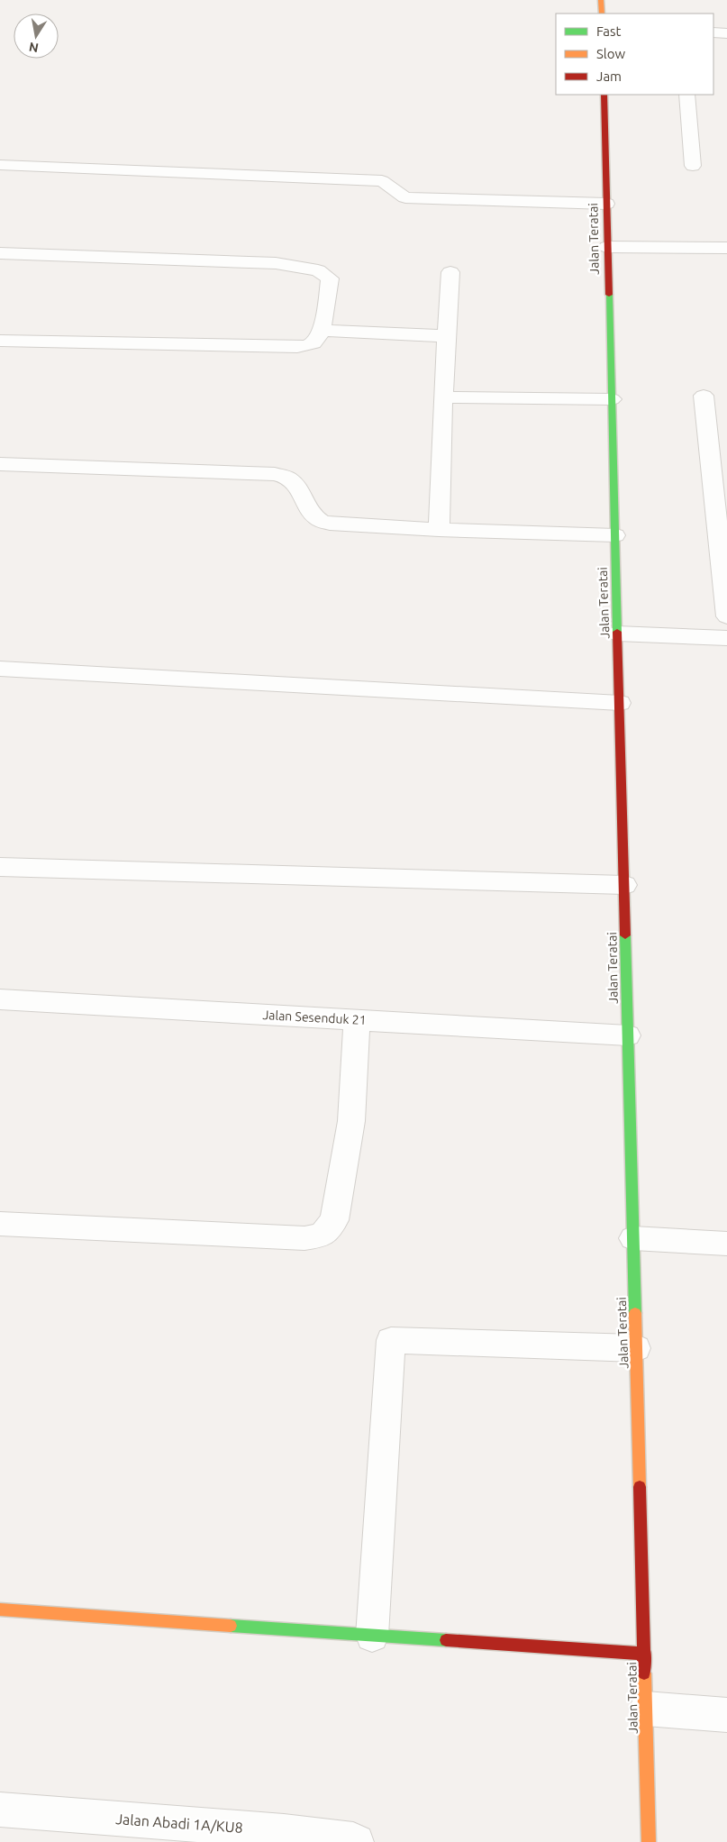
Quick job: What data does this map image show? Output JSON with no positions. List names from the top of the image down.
{
  "streets": {
    "street": ["Jalan Teratai", "Jalan Sesenduk 21", "Jalan Abadi 1A/KU8"]
  },
  "crossings": [
    ["Jalan Teratai", "Jalan Sesenduk 21"]
  ],
  "legend": ["Fast", "Slow", "Jam"],
  "north": "bottom"
}
